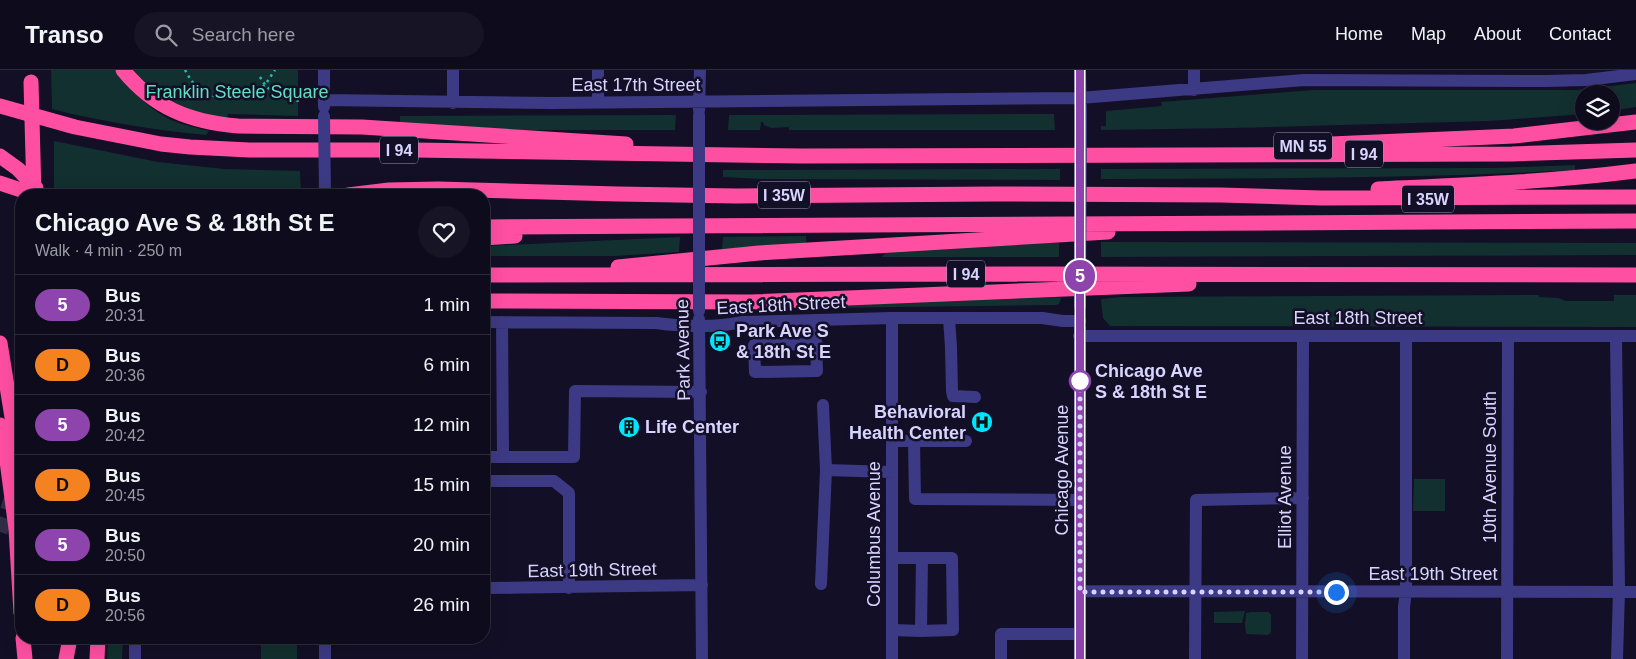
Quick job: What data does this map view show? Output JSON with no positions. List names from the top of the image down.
{
  "streets": {
    "highway": ["MN 55", "I 94", "I 35W"],
    "street": [
      "East 17th Street",
      "East 18th Street",
      "Park Avenue",
      "10th Avenue South",
      "Chicago Avenue",
      "Elliot Avenue",
      "Columbus Avenue",
      "East 19th Street"
    ]
  },
  "crossings": [
    ["East 17th Street", "Park Avenue"],
    ["East 17th Street", "Chicago Avenue"],
    ["MN 55", "I 94"],
    ["East 18th Street", "Park Avenue"],
    ["East 18th Street", "10th Avenue South"],
    ["East 18th Street", "Chicago Avenue"],
    ["East 18th Street", "Elliot Avenue"],
    ["East 18th Street", "Columbus Avenue"],
    ["Park Avenue", "East 19th Street"],
    ["10th Avenue South", "East 19th Street"],
    ["Chicago Avenue", "East 19th Street"],
    ["Elliot Avenue", "East 19th Street"]
  ],
  "parks": ["Franklin Steele Square"],
  "places": {
    "bus stop": ["Park Ave S & 18th St E"],
    "other": ["Chicago Ave S & 18th St E"],
    "hospital": ["Behavioral Health Center"],
    "building": ["Life Center"]
  },
  "lines": ["bus line 5"],
  "page": {
    "header": "Transo",
    "search": "Search here",
    "nav": [
      "Home",
      "Map",
      "About",
      "Contact"
    ],
    "on_map": "5",
    "heading": ["Chicago Ave S & 18th St E", "Walk · 4 min · 250 m"],
    "list": [
      {
        "mark": "5",
        "name": "Bus",
        "note": "20:31",
        "value": "1 min"
      },
      {
        "mark": "D",
        "name": "Bus",
        "note": "20:36",
        "value": "6 min"
      },
      {
        "mark": "5",
        "name": "Bus",
        "note": "20:42",
        "value": "12 min"
      },
      {
        "mark": "D",
        "name": "Bus",
        "note": "20:45",
        "value": "15 min"
      },
      {
        "mark": "5",
        "name": "Bus",
        "note": "20:50",
        "value": "20 min"
      },
      {
        "mark": "D",
        "name": "Bus",
        "note": "20:56",
        "value": "26 min"
      }
    ]
  }
}
